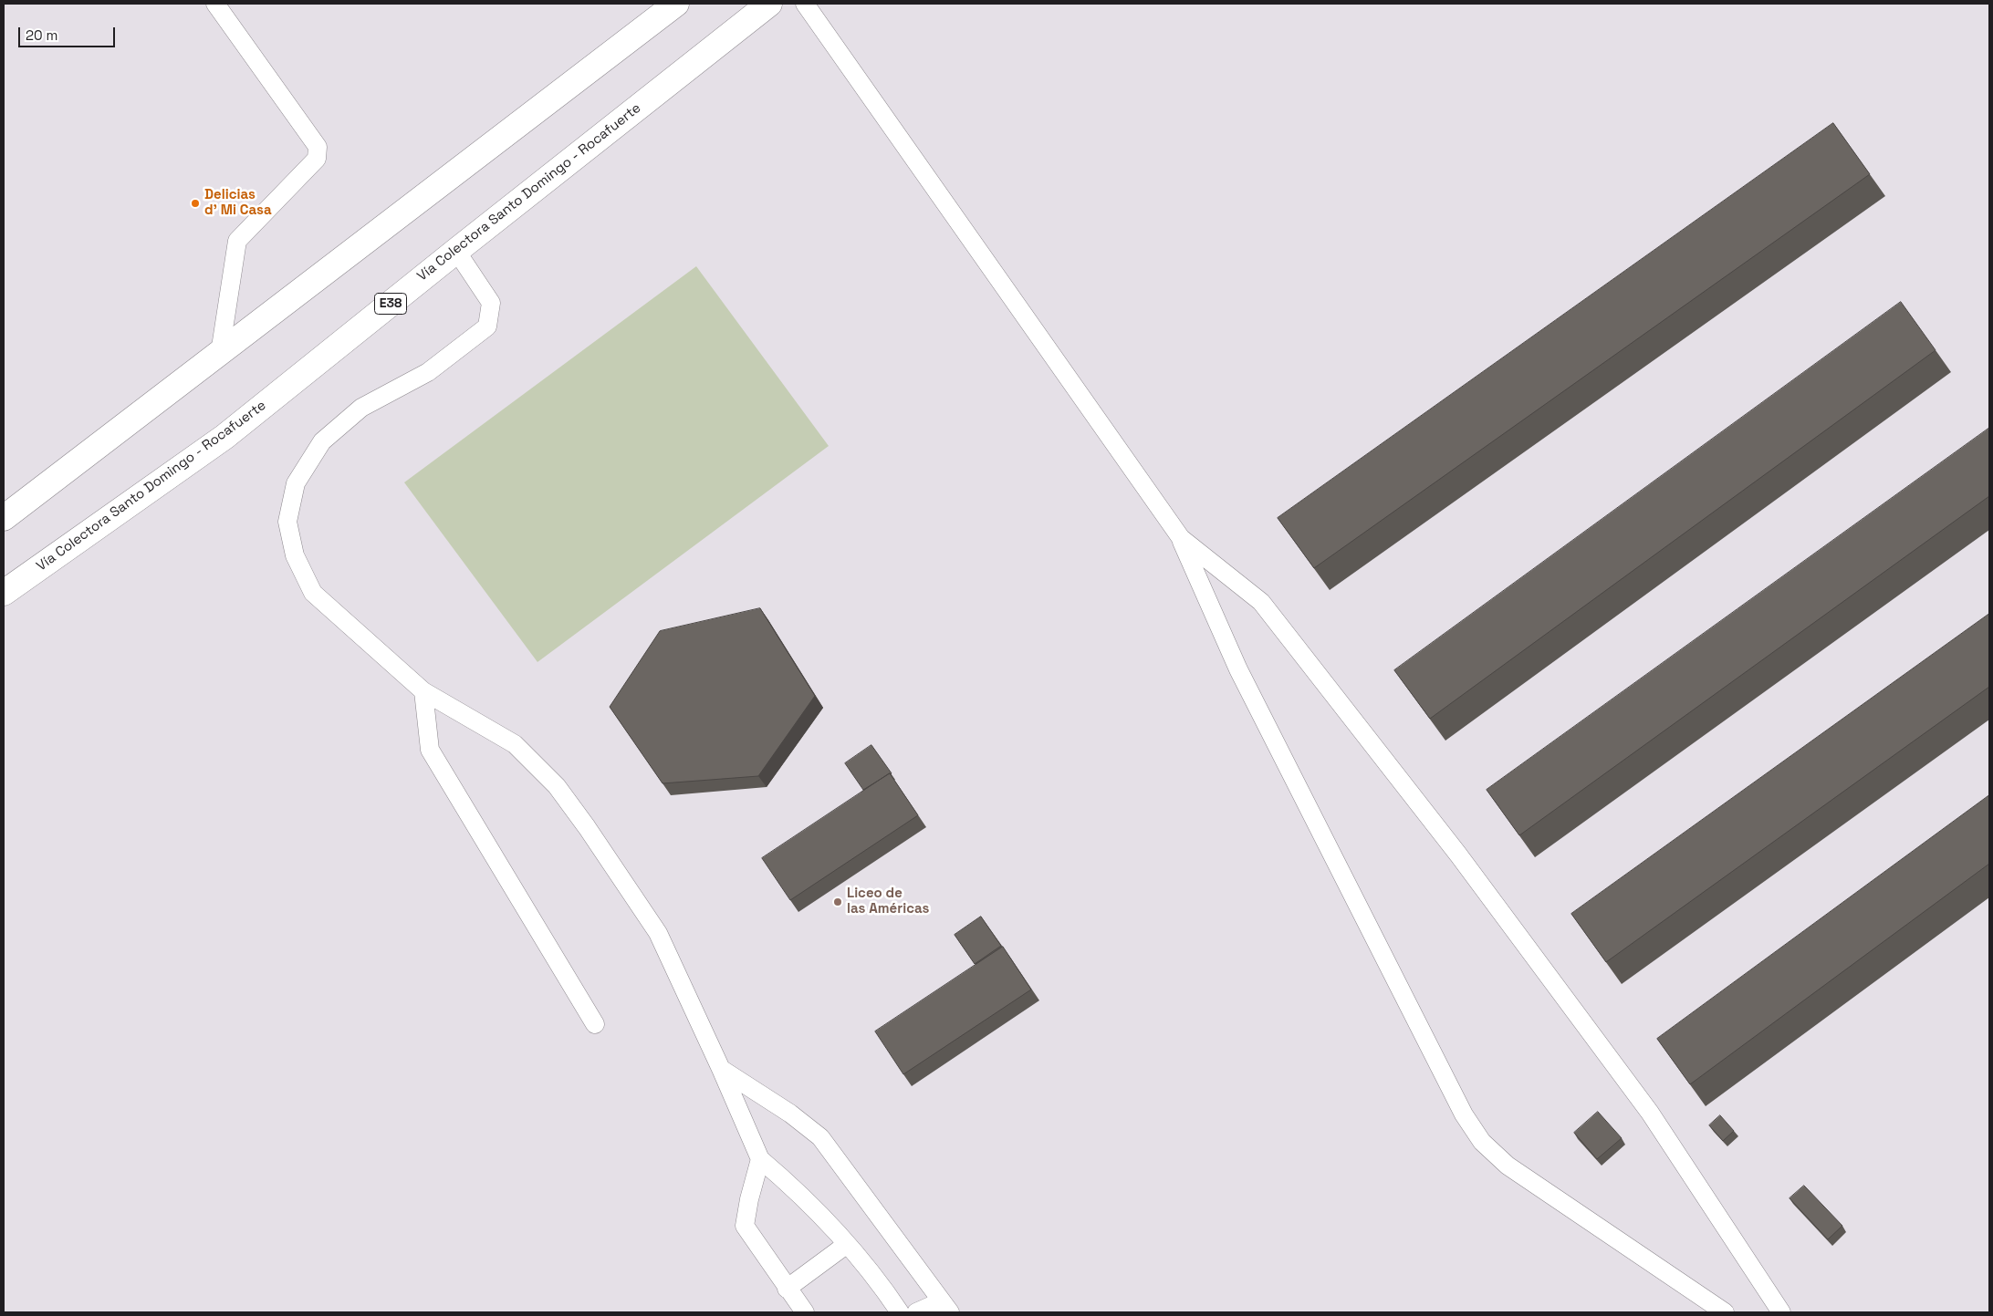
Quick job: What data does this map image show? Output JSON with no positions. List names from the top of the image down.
{
  "streets": {
    "highway": ["Vía Colectora Santo Domingo - Rocafuerte", "E38"]
  },
  "places": ["Delicias d’ Mi Casa", "Liceo de las Américas"],
  "scale_bar": "20 m"
}
